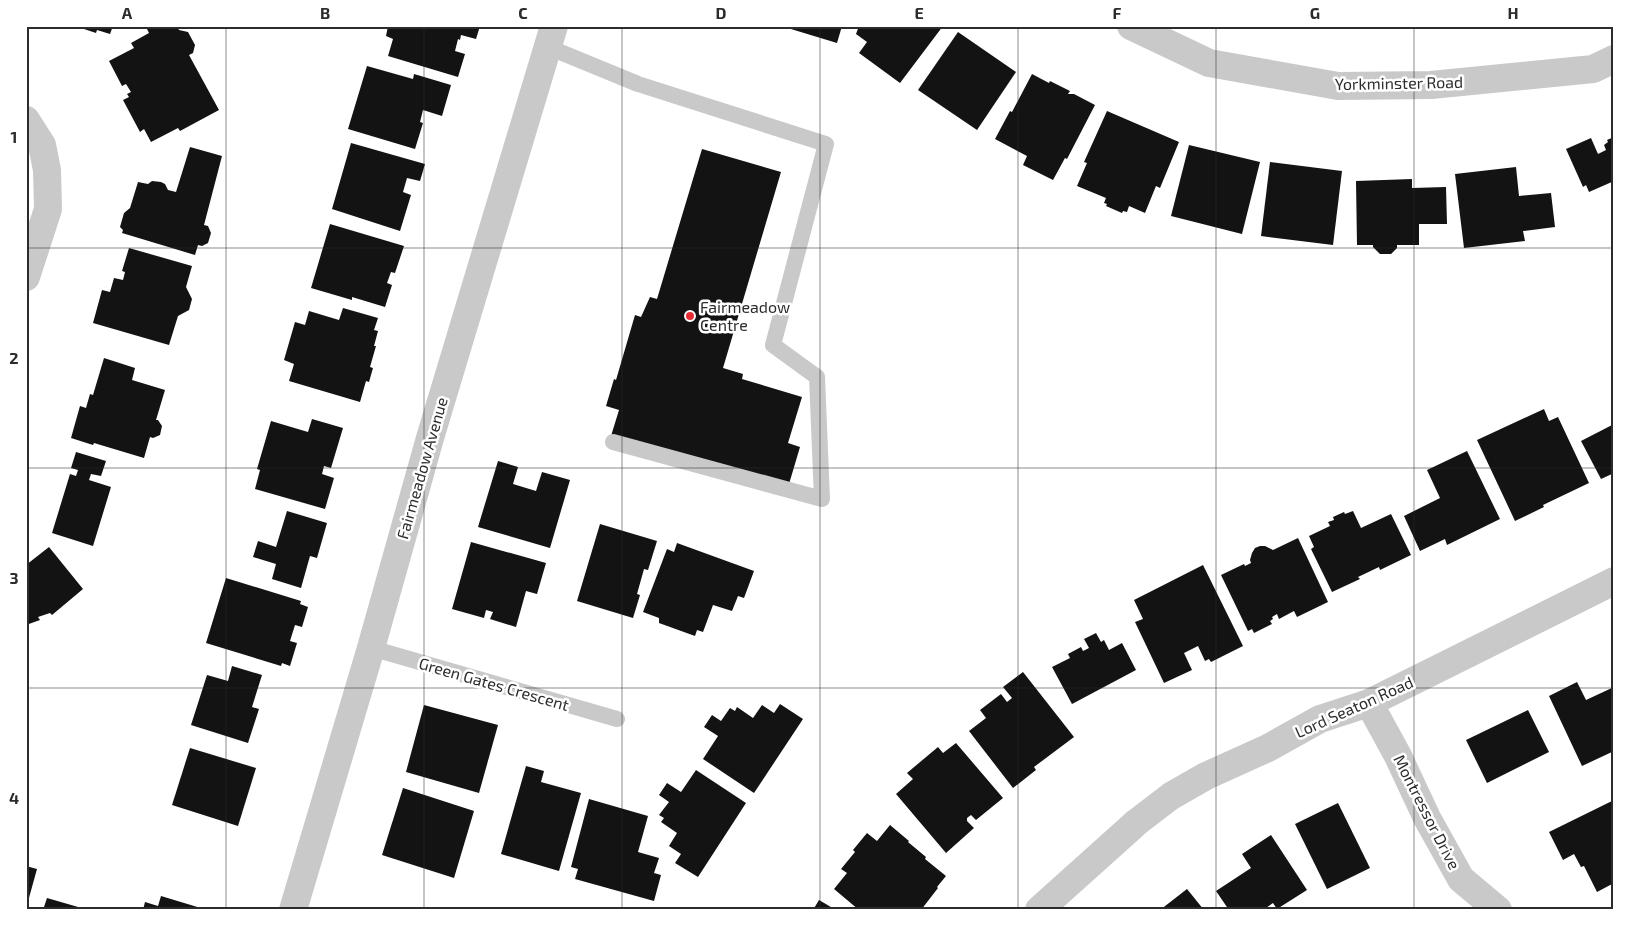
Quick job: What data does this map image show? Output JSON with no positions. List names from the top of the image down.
{
  "streets": {
    "street": [
      "Yorkminster Road",
      "Fairmeadow Avenue",
      "Lord Seaton Road",
      "Montressor Drive"
    ],
    "lane": ["Green Gates Crescent"]
  },
  "crossings": [
    ["Fairmeadow Avenue", "Green Gates Crescent"],
    ["Lord Seaton Road", "Montressor Drive"]
  ],
  "places": ["Fairmeadow Centre"],
  "grid": {
    "columns": [
      "A",
      "B",
      "C",
      "D",
      "E",
      "F",
      "G",
      "H"
    ],
    "rows": [
      "1",
      "2",
      "3",
      "4"
    ]
  }
}
